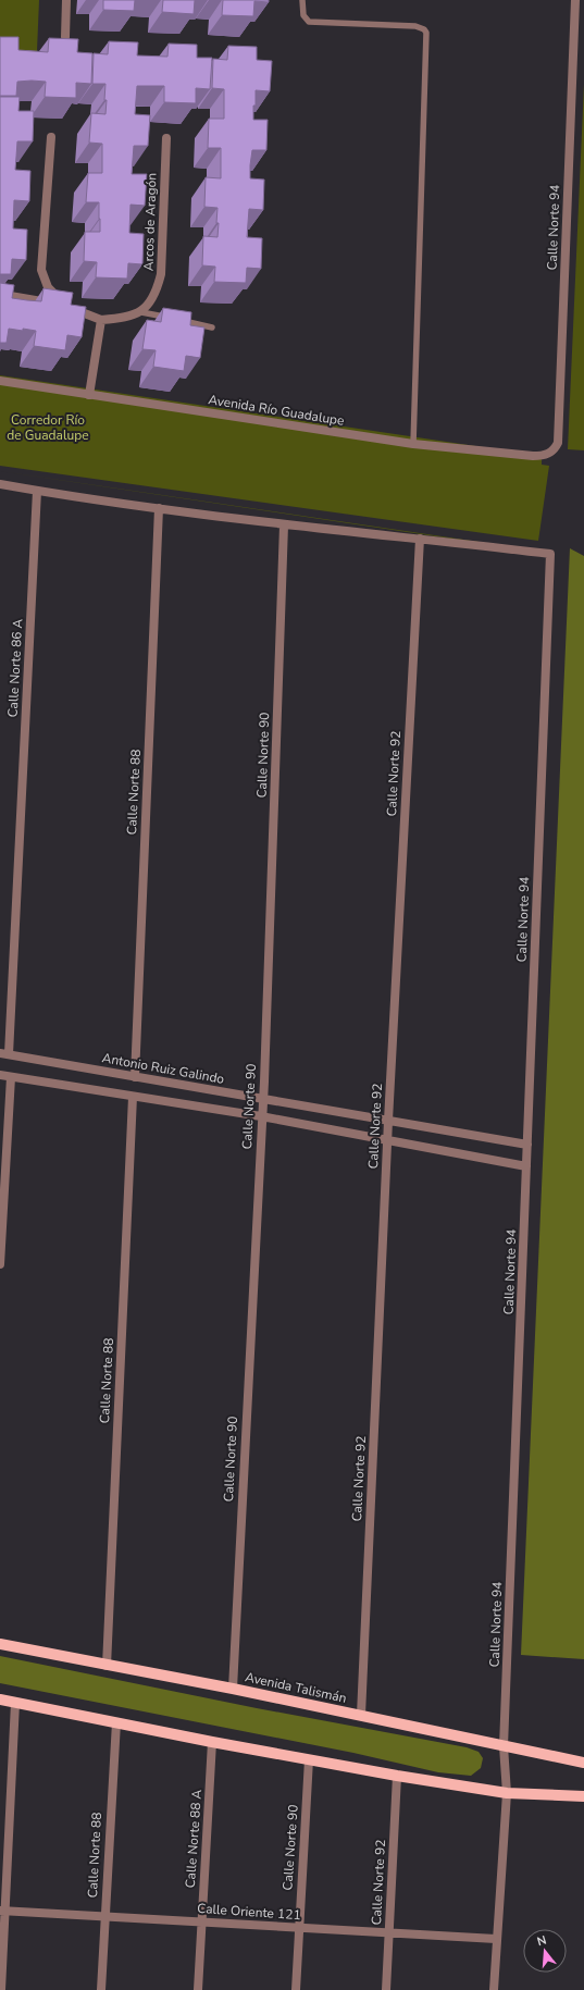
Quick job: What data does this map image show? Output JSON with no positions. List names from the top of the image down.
{
  "streets": {
    "main road": ["Avenida Talismán"],
    "street": [
      "Arcos de Aragón",
      "Calle Norte 94",
      "Avenida Río Guadalupe",
      "Calle Norte 86 A",
      "Calle Norte 90",
      "Calle Norte 92",
      "Calle Norte 88",
      "Antonio Ruiz Galindo",
      "Calle Norte 88 A",
      "Calle Oriente 121"
    ]
  },
  "crossings": [
    ["Calle Norte 94", "Avenida Río Guadalupe"],
    ["Calle Norte 94", "Calle Norte 92"],
    ["Calle Norte 94", "Antonio Ruiz Galindo"],
    ["Calle Norte 94", "Avenida Talismán"],
    ["Calle Norte 94", "Calle Oriente 121"],
    ["Calle Norte 86 A", "Antonio Ruiz Galindo"],
    ["Calle Norte 90", "Antonio Ruiz Galindo"],
    ["Calle Norte 90", "Avenida Talismán"],
    ["Calle Norte 90", "Calle Oriente 121"],
    ["Calle Norte 92", "Antonio Ruiz Galindo"],
    ["Calle Norte 92", "Avenida Talismán"],
    ["Calle Norte 92", "Calle Oriente 121"],
    ["Calle Norte 88", "Antonio Ruiz Galindo"],
    ["Calle Norte 88", "Avenida Talismán"],
    ["Calle Norte 88", "Calle Oriente 121"],
    ["Calle Norte 88 A", "Calle Oriente 121"]
  ],
  "parks": ["Corredor Río de Guadalupe"],
  "north": "top"
}
